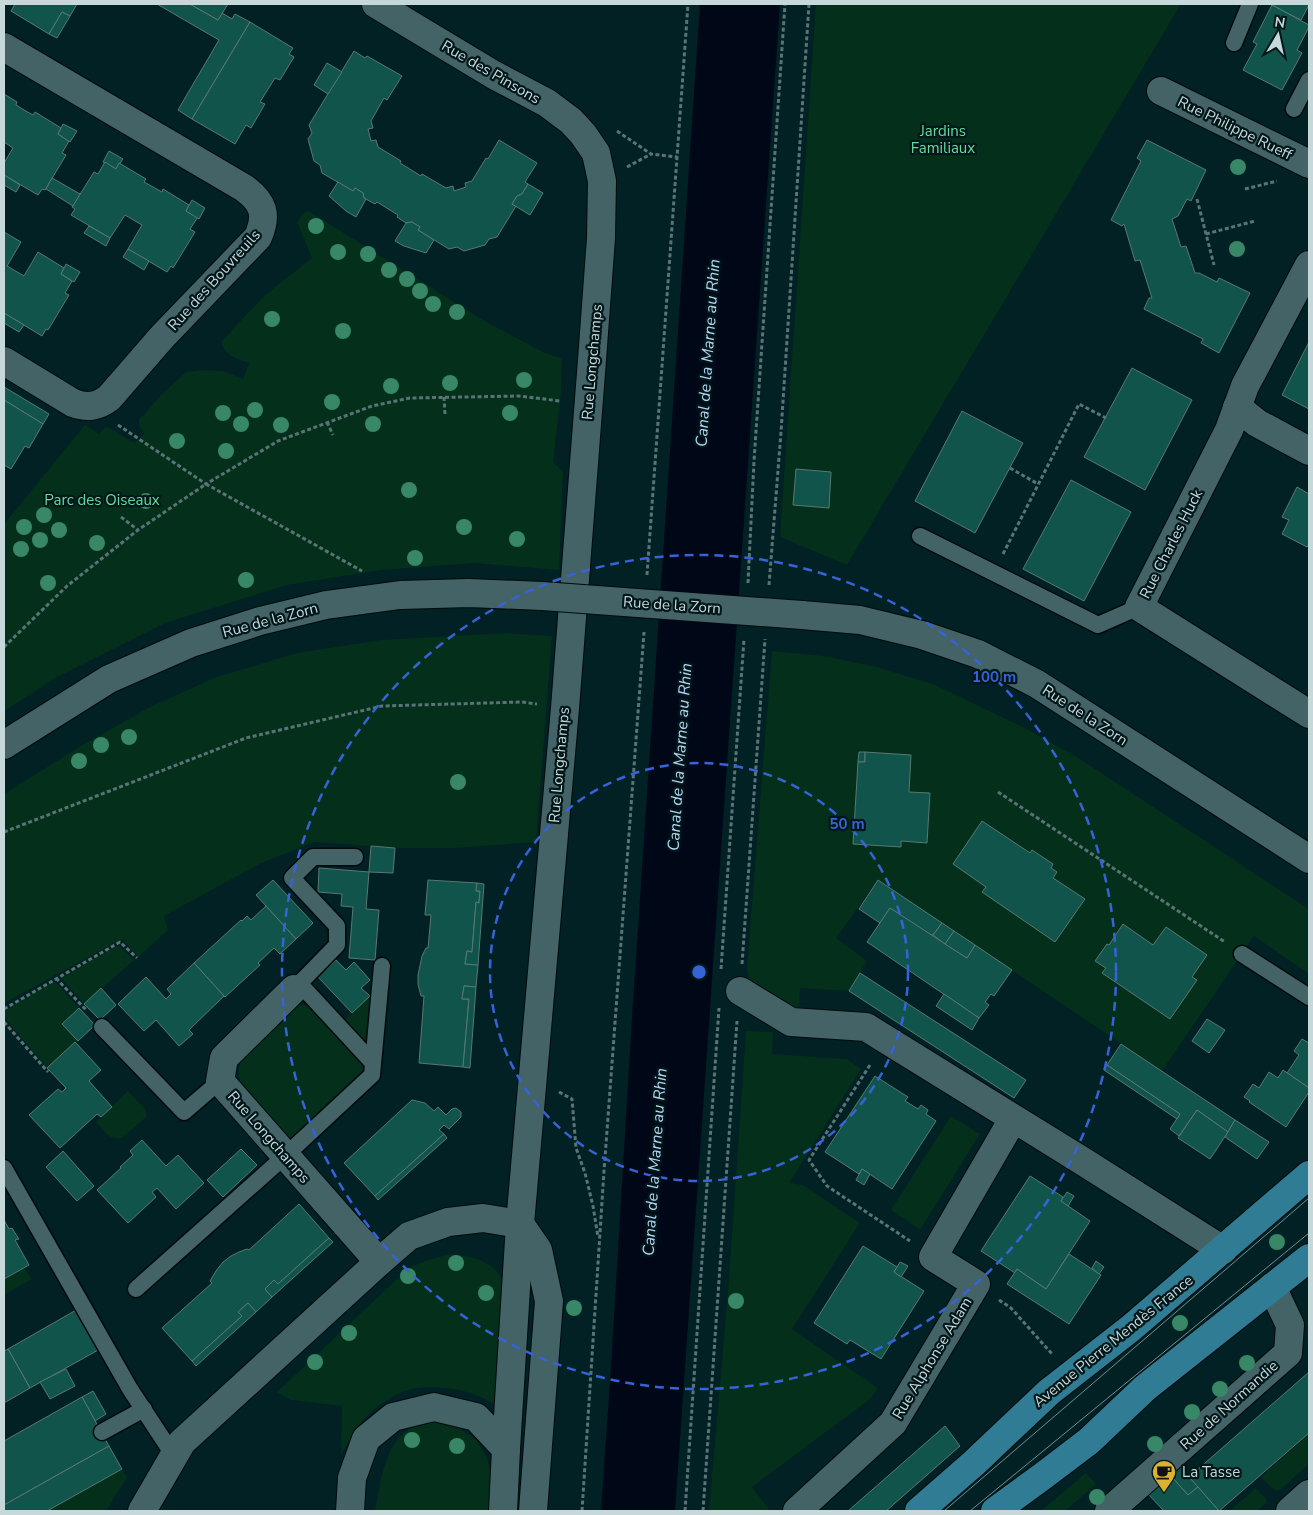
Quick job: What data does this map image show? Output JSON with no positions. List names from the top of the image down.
{
  "streets": {
    "main road": ["Avenue Pierre Mendès France"],
    "street": [
      "Rue des Pinsons",
      "Rue Philippe Rueff",
      "Rue des Bouvreuils",
      "Rue Longchamps",
      "Rue Charles Huck",
      "Rue de la Zorn",
      "Rue Alphonse Adam",
      "Rue de Normandie"
    ]
  },
  "crossings": [
    ["Rue des Pinsons", "Rue Longchamps"]
  ],
  "water": ["Canal de la Marne au Rhin"],
  "parks": ["Jardins Familiaux", "Parc des Oiseaux"],
  "places": {
    "cafe": ["La Tasse"]
  },
  "north": "top",
  "rings": ["100 m", "50 m"]
}
